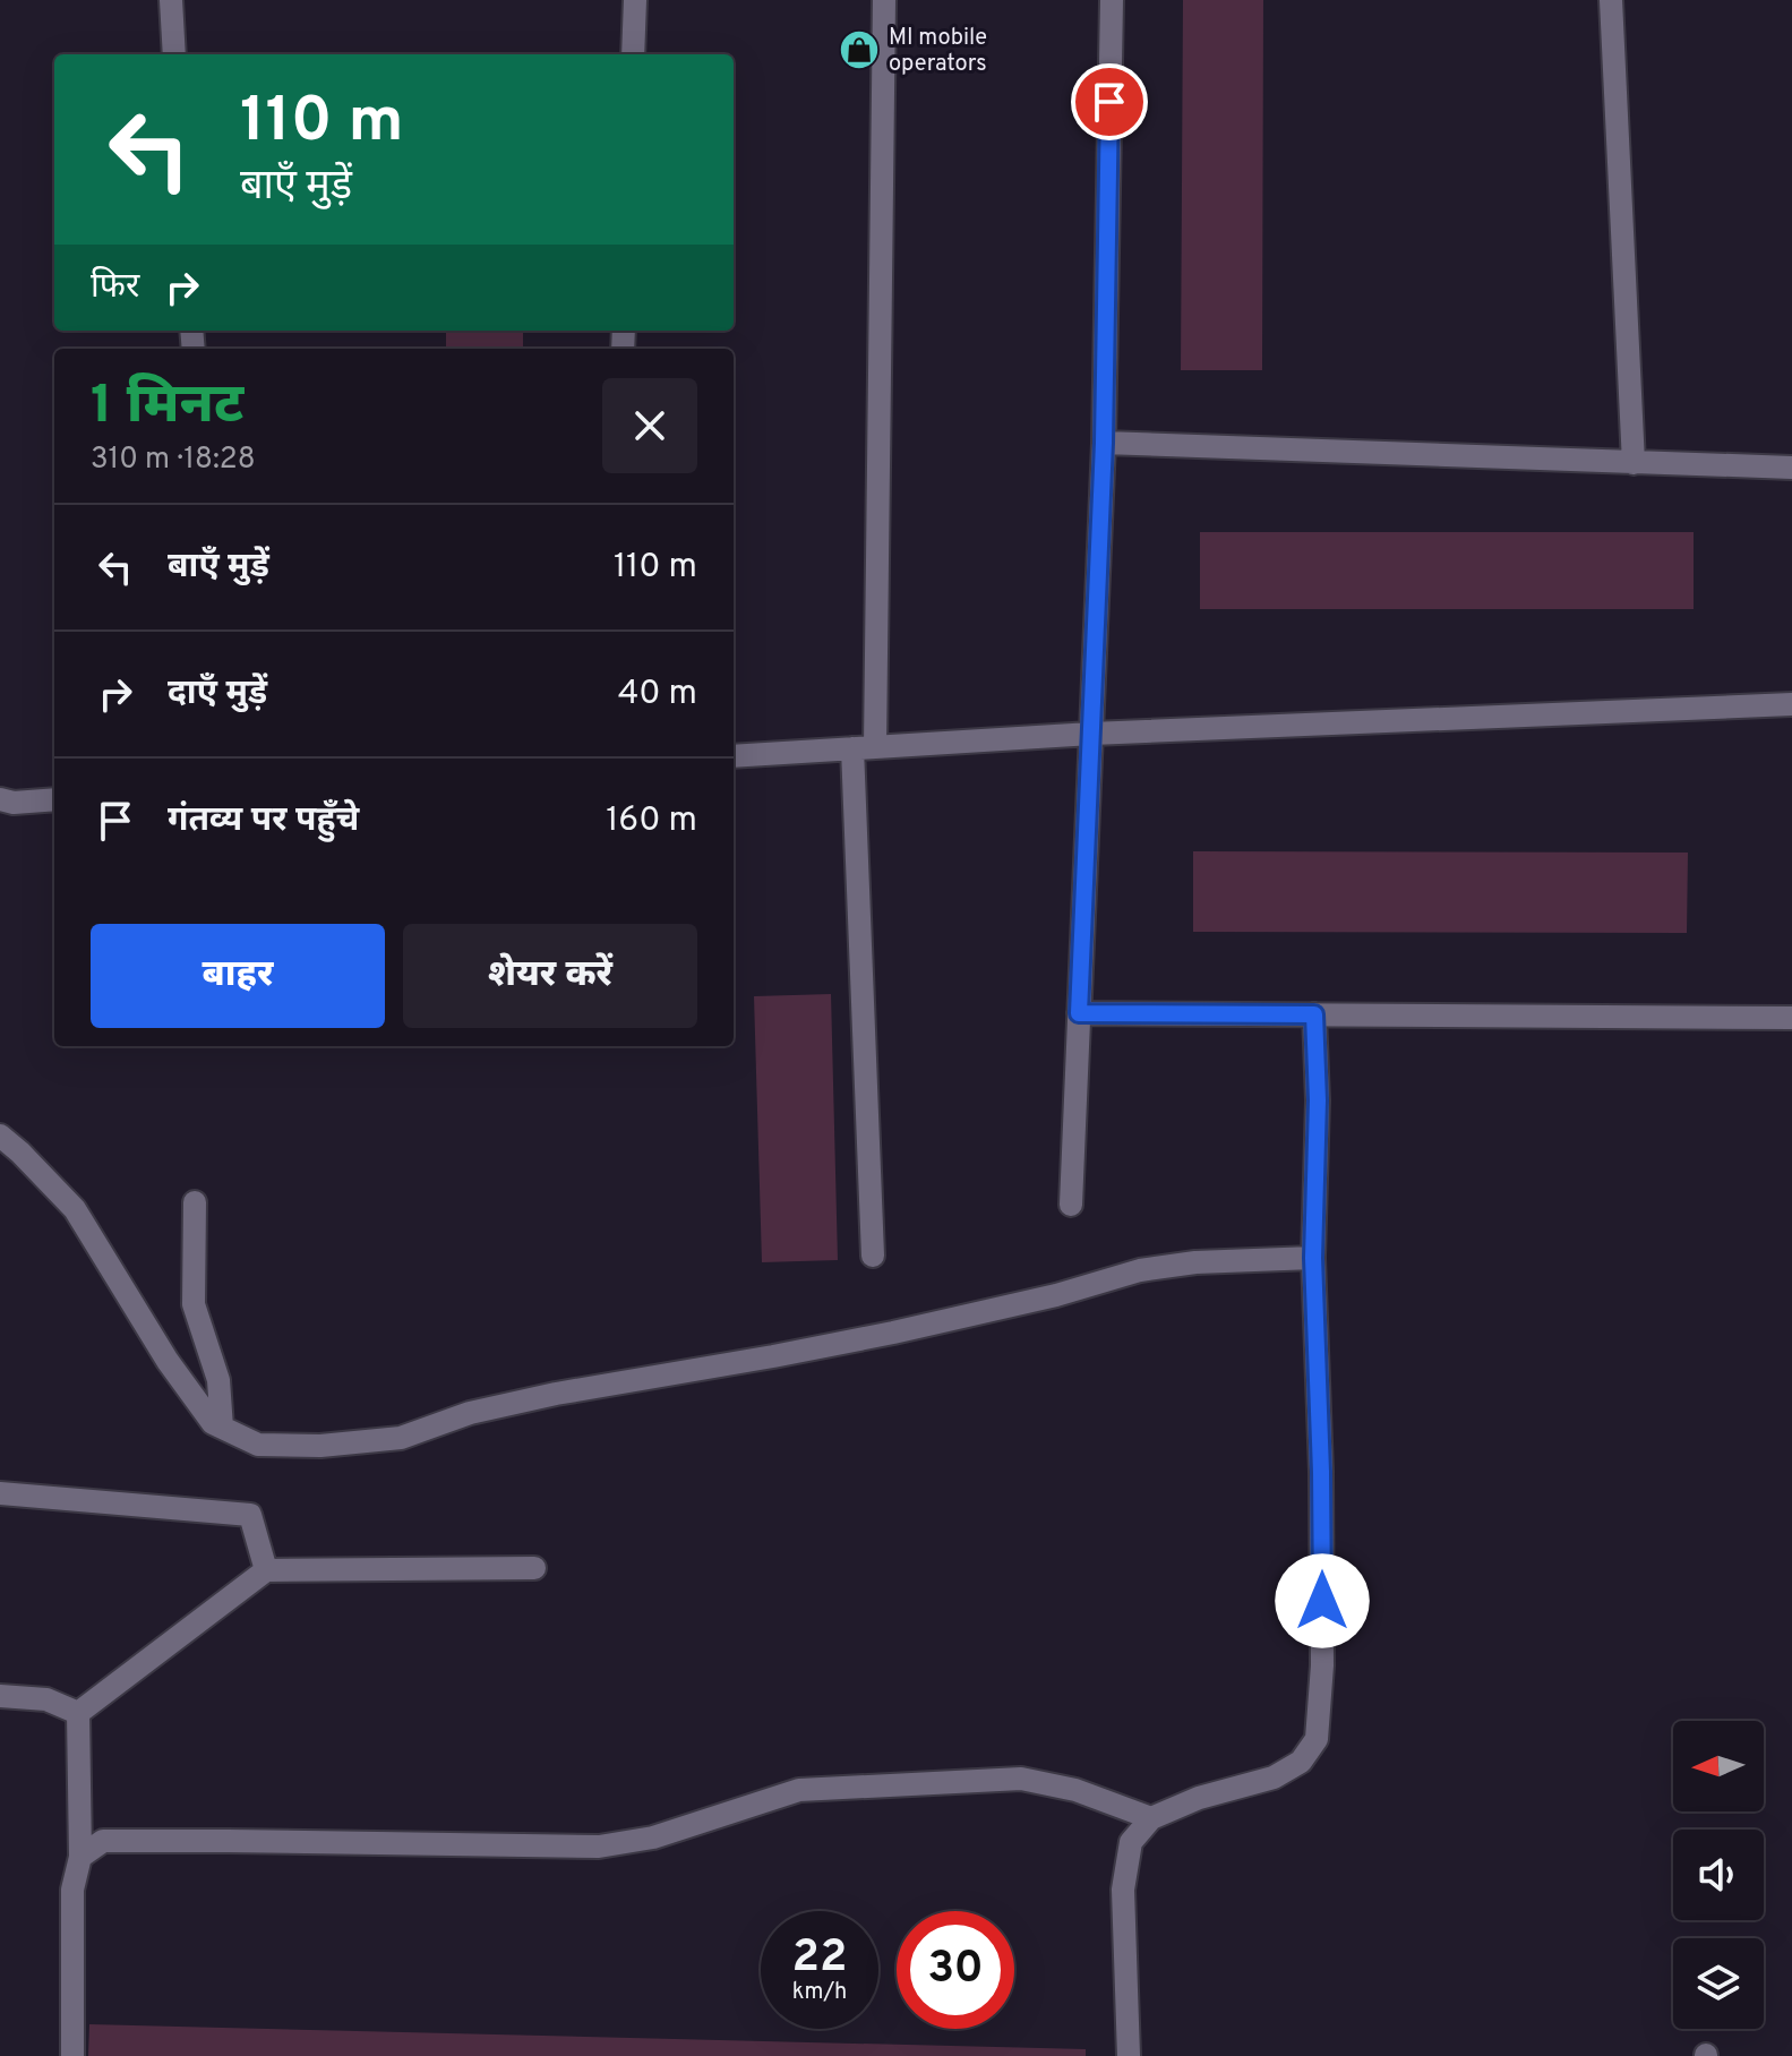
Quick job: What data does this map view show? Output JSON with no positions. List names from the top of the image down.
{
  "places": {
    "shop": ["MI mobile operators"]
  },
  "north": "left",
  "page": {
    "turn": ["110 m", "बाएँ मुड़ें"],
    "then": "फिर",
    "heading": ["1 मिनट", "310 m · 18:28"],
    "list": [
      {
        "name": "बाएँ मुड़ें",
        "value": "110 m"
      },
      {
        "name": "दाएँ मुड़ें",
        "value": "40 m"
      },
      {
        "name": "गंतव्य पर पहुँचे",
        "value": "160 m"
      }
    ],
    "buttons": ["बाहर", "शेयर करें"],
    "speed": "22 km/h",
    "limit": "30"
  }
}
